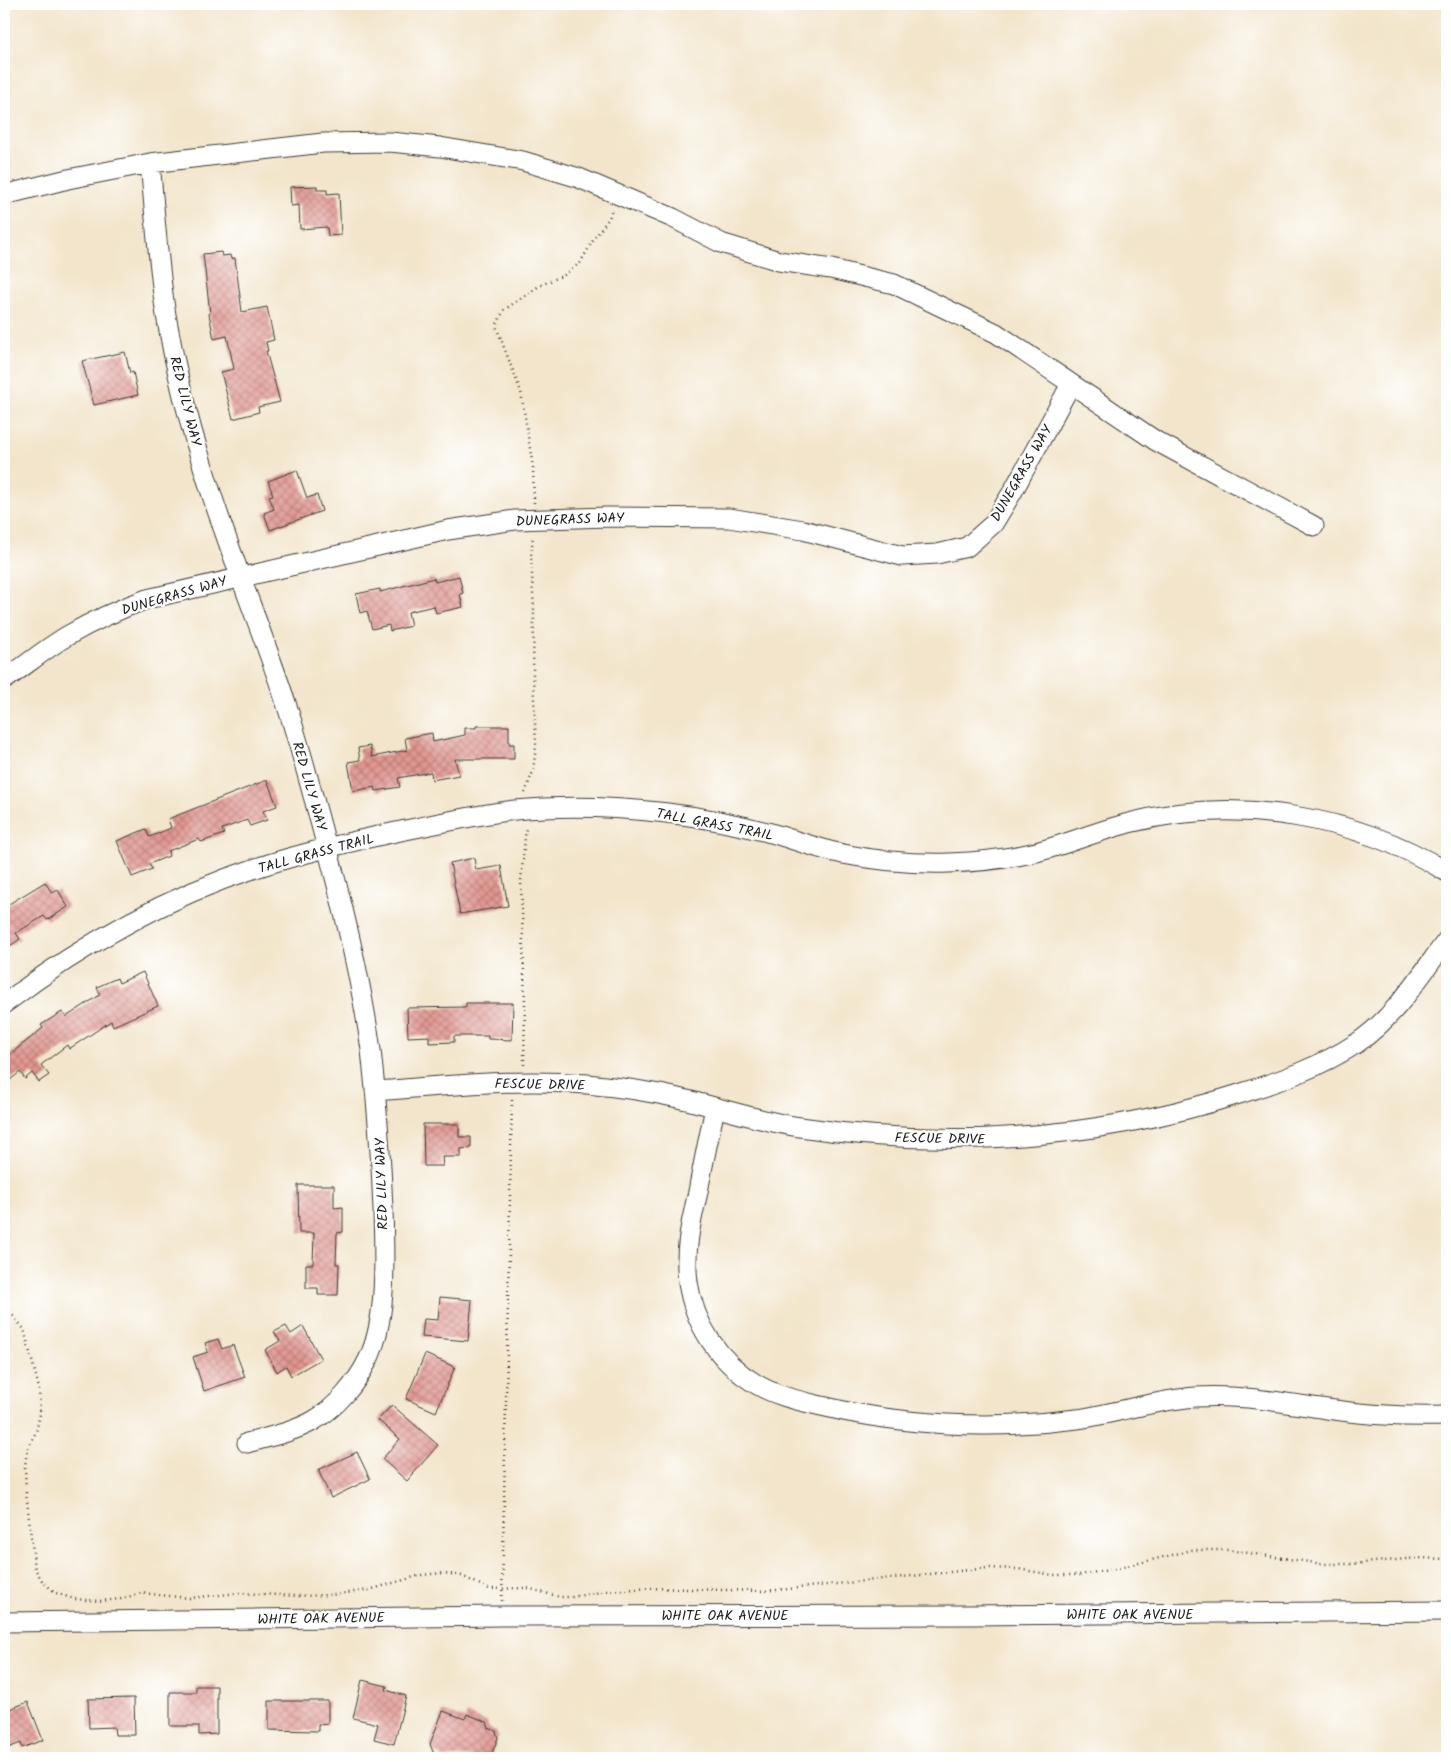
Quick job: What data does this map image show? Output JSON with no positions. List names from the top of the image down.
{
  "streets": {
    "street": [
      "RED LILY WAY",
      "DUNEGRASS WAY",
      "TALL GRASS TRAIL",
      "FESCUE DRIVE",
      "WHITE OAK AVENUE"
    ]
  },
  "crossings": [
    ["RED LILY WAY", "DUNEGRASS WAY"],
    ["RED LILY WAY", "TALL GRASS TRAIL"],
    ["RED LILY WAY", "FESCUE DRIVE"]
  ]
}
